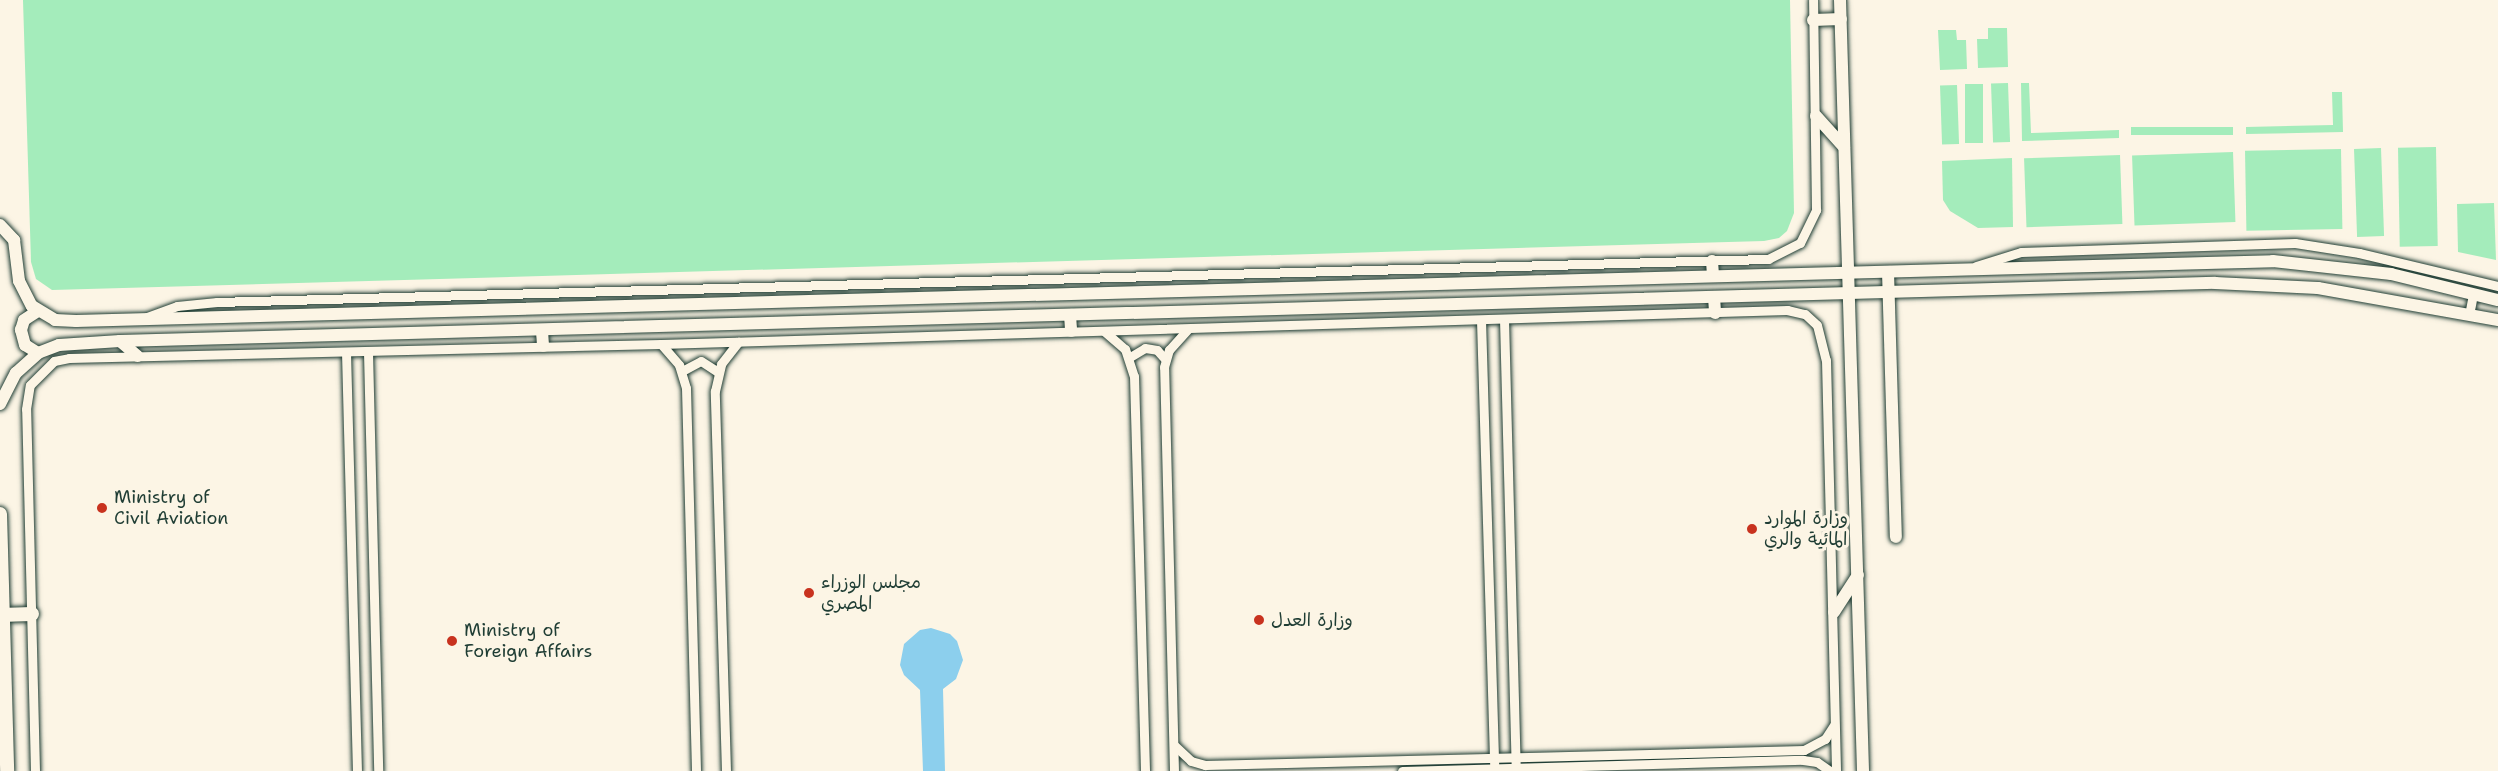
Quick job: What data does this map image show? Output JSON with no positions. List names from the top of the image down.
{
  "places": [
    "Ministry of Civil Aviation",
    "وزارة الموارد المائية والري",
    "مجلس الوزراء المصري",
    "وزارة العدل",
    "Ministry of Foreign Affairs"
  ]
}
